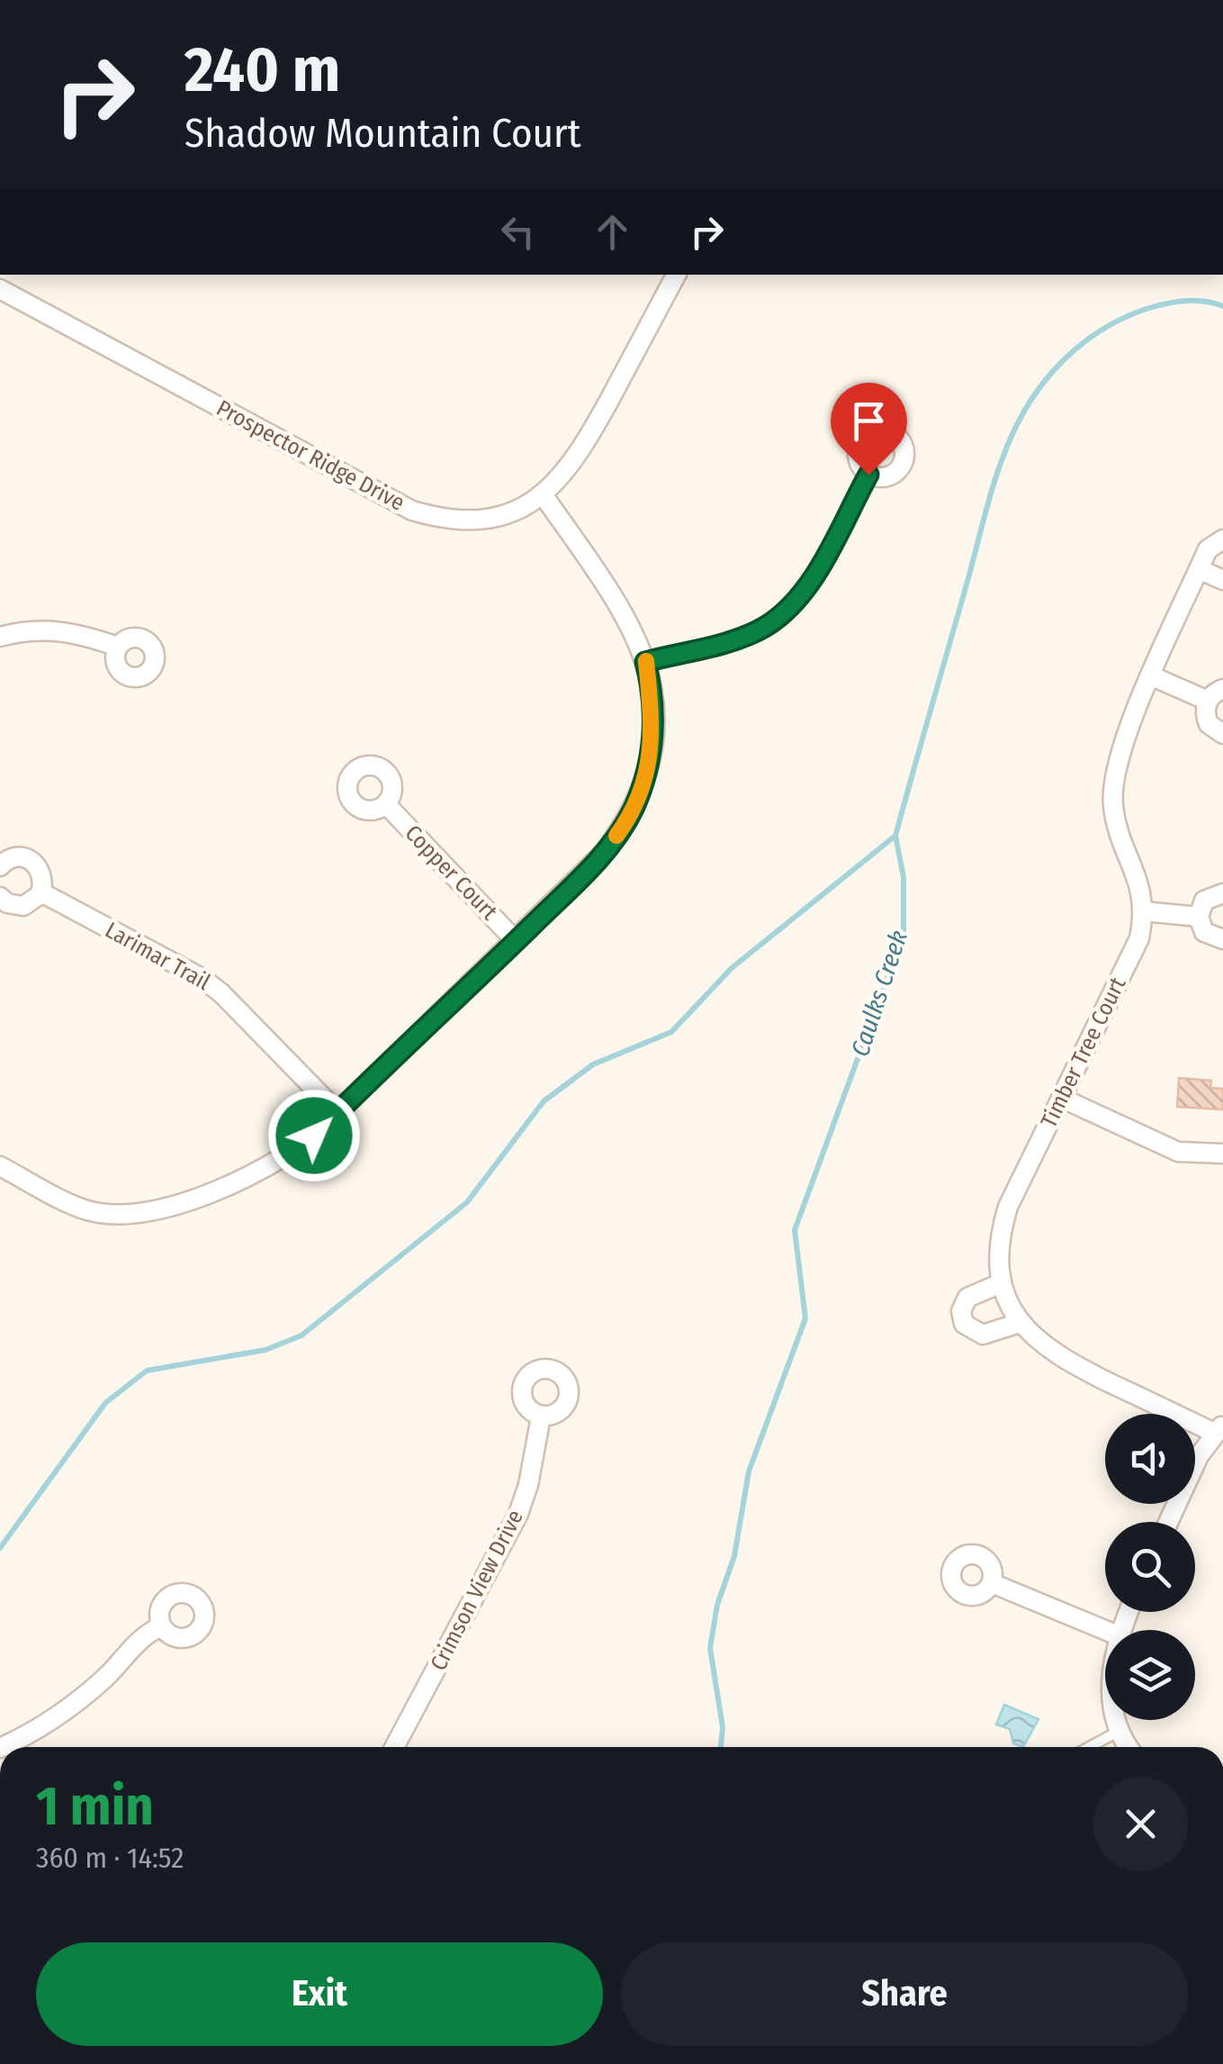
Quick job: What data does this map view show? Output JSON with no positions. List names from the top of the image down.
{
  "streets": {
    "street": [
      "Prospector Ridge Drive",
      "Copper Court",
      "Larimar Trail",
      "Timber Tree Court",
      "Crimson View Drive"
    ]
  },
  "water": ["Caulks Creek"],
  "page": {
    "turn": ["240 m", "Shadow Mountain Court"],
    "heading": ["1 min", "360 m · 14:52"],
    "buttons": ["Exit", "Share"]
  }
}
